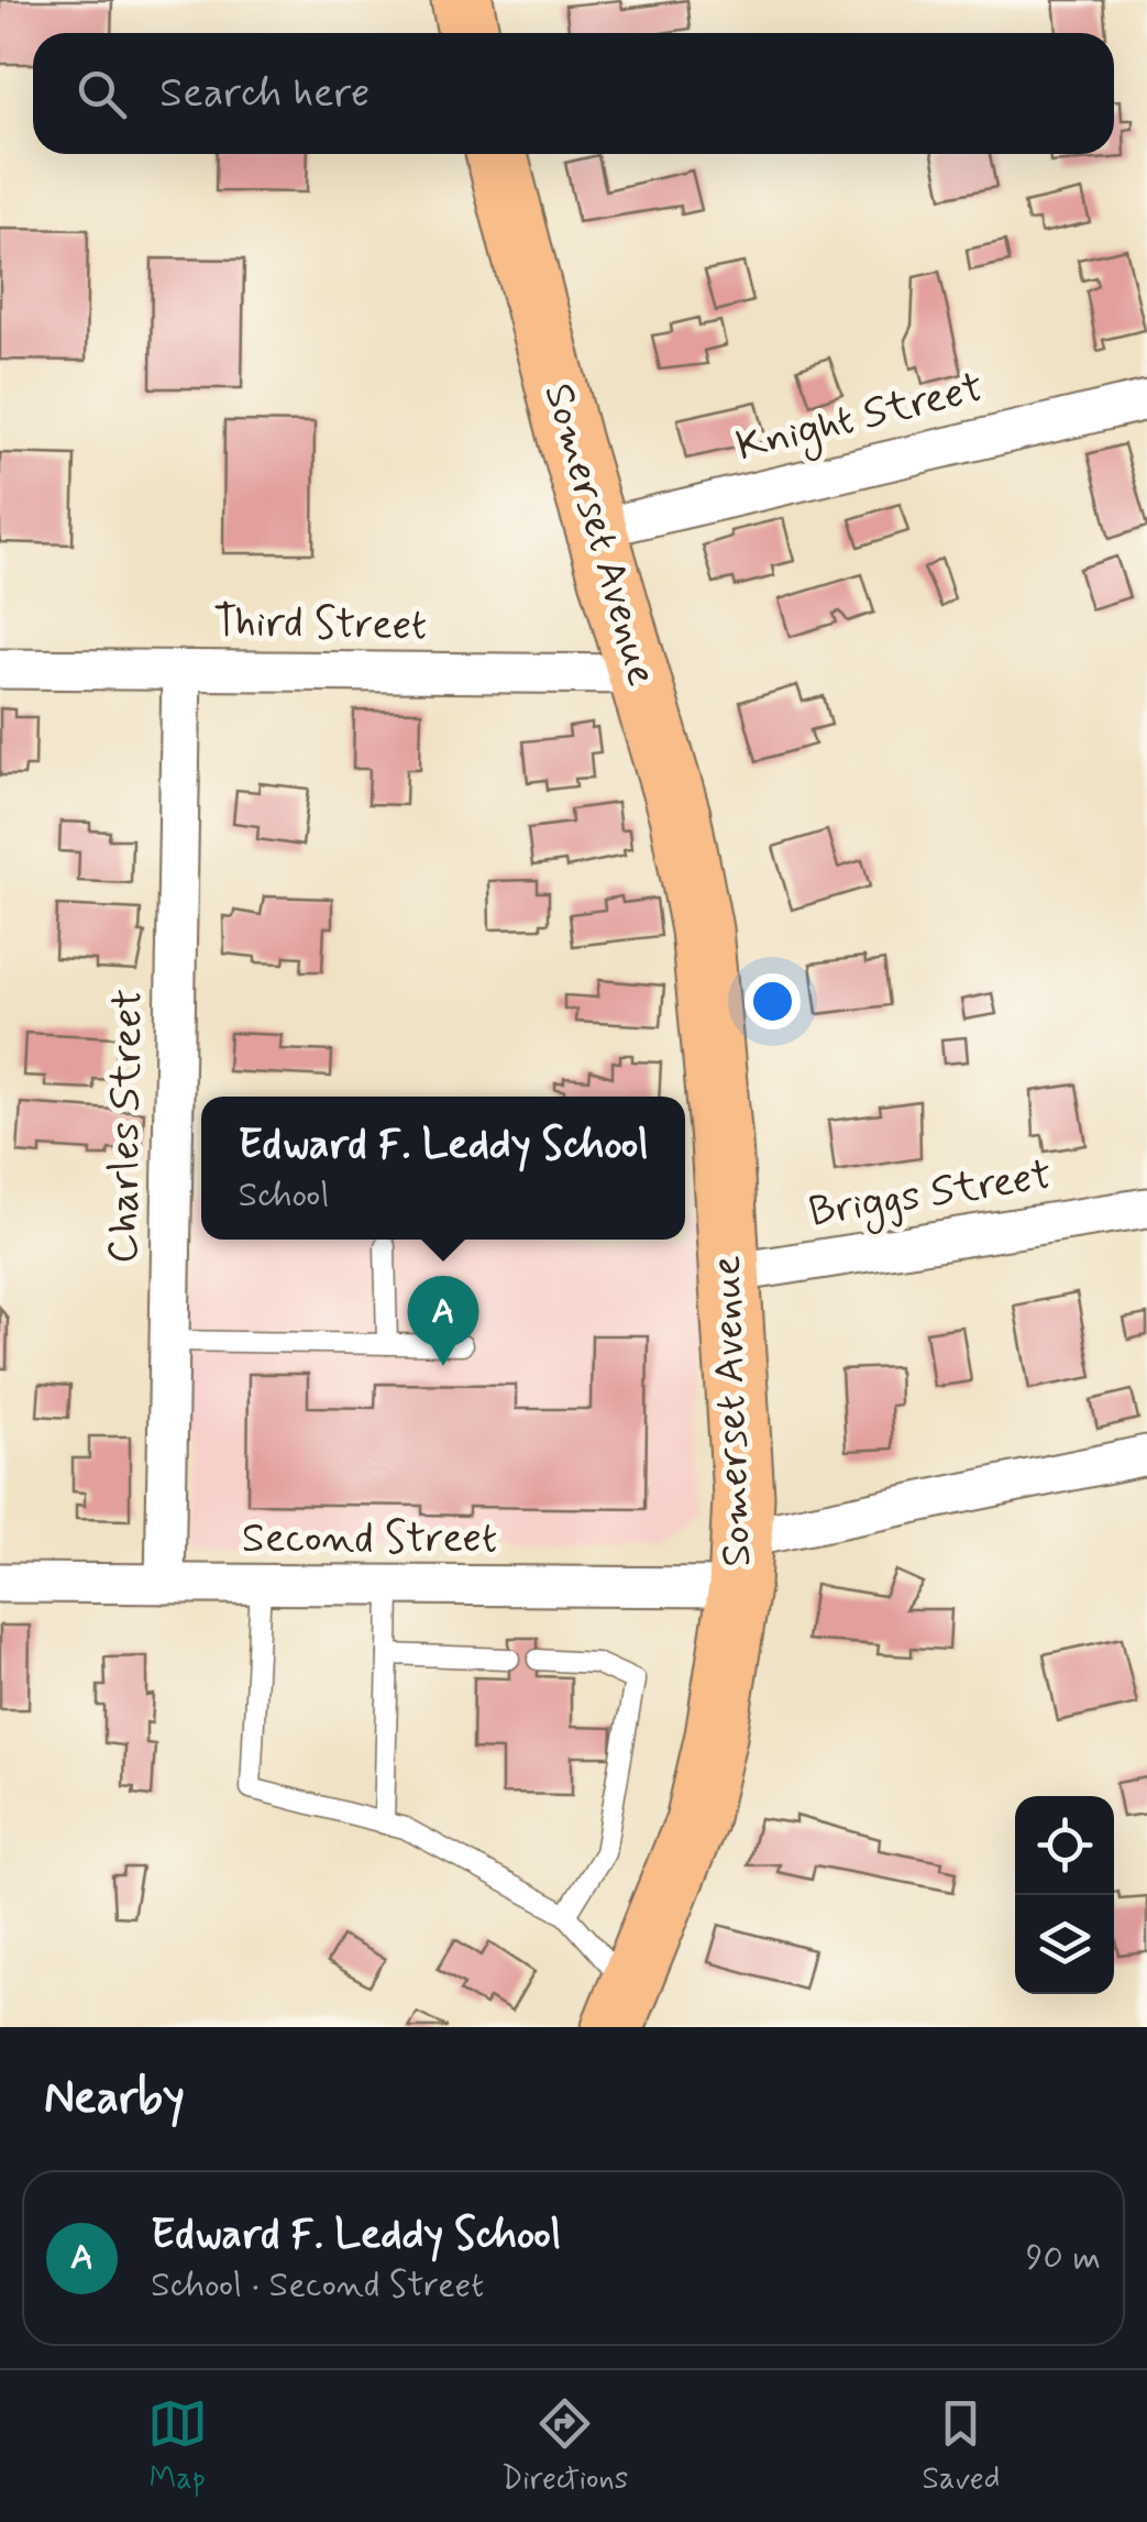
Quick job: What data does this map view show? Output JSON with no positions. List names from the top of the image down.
{
  "streets": {
    "main road": ["Somerset Avenue"],
    "street": [
      "Knight Street",
      "Third Street",
      "Charles Street",
      "Briggs Street",
      "Second Street"
    ]
  },
  "crossings": [
    ["Knight Street", "Somerset Avenue"],
    ["Somerset Avenue", "Third Street"],
    ["Somerset Avenue", "Briggs Street"],
    ["Somerset Avenue", "Second Street"],
    ["Third Street", "Charles Street"],
    ["Charles Street", "Second Street"]
  ],
  "page": {
    "search": "Search here",
    "popup": ["Edward F. Leddy School", "School"],
    "pins": "A",
    "heading": "Nearby",
    "list": [
      {
        "mark": "A",
        "name": "Edward F. Leddy School",
        "note": "School · Second Street",
        "value": "90 m"
      }
    ],
    "nav": ["Map", "Directions", "Saved"]
  }
}
